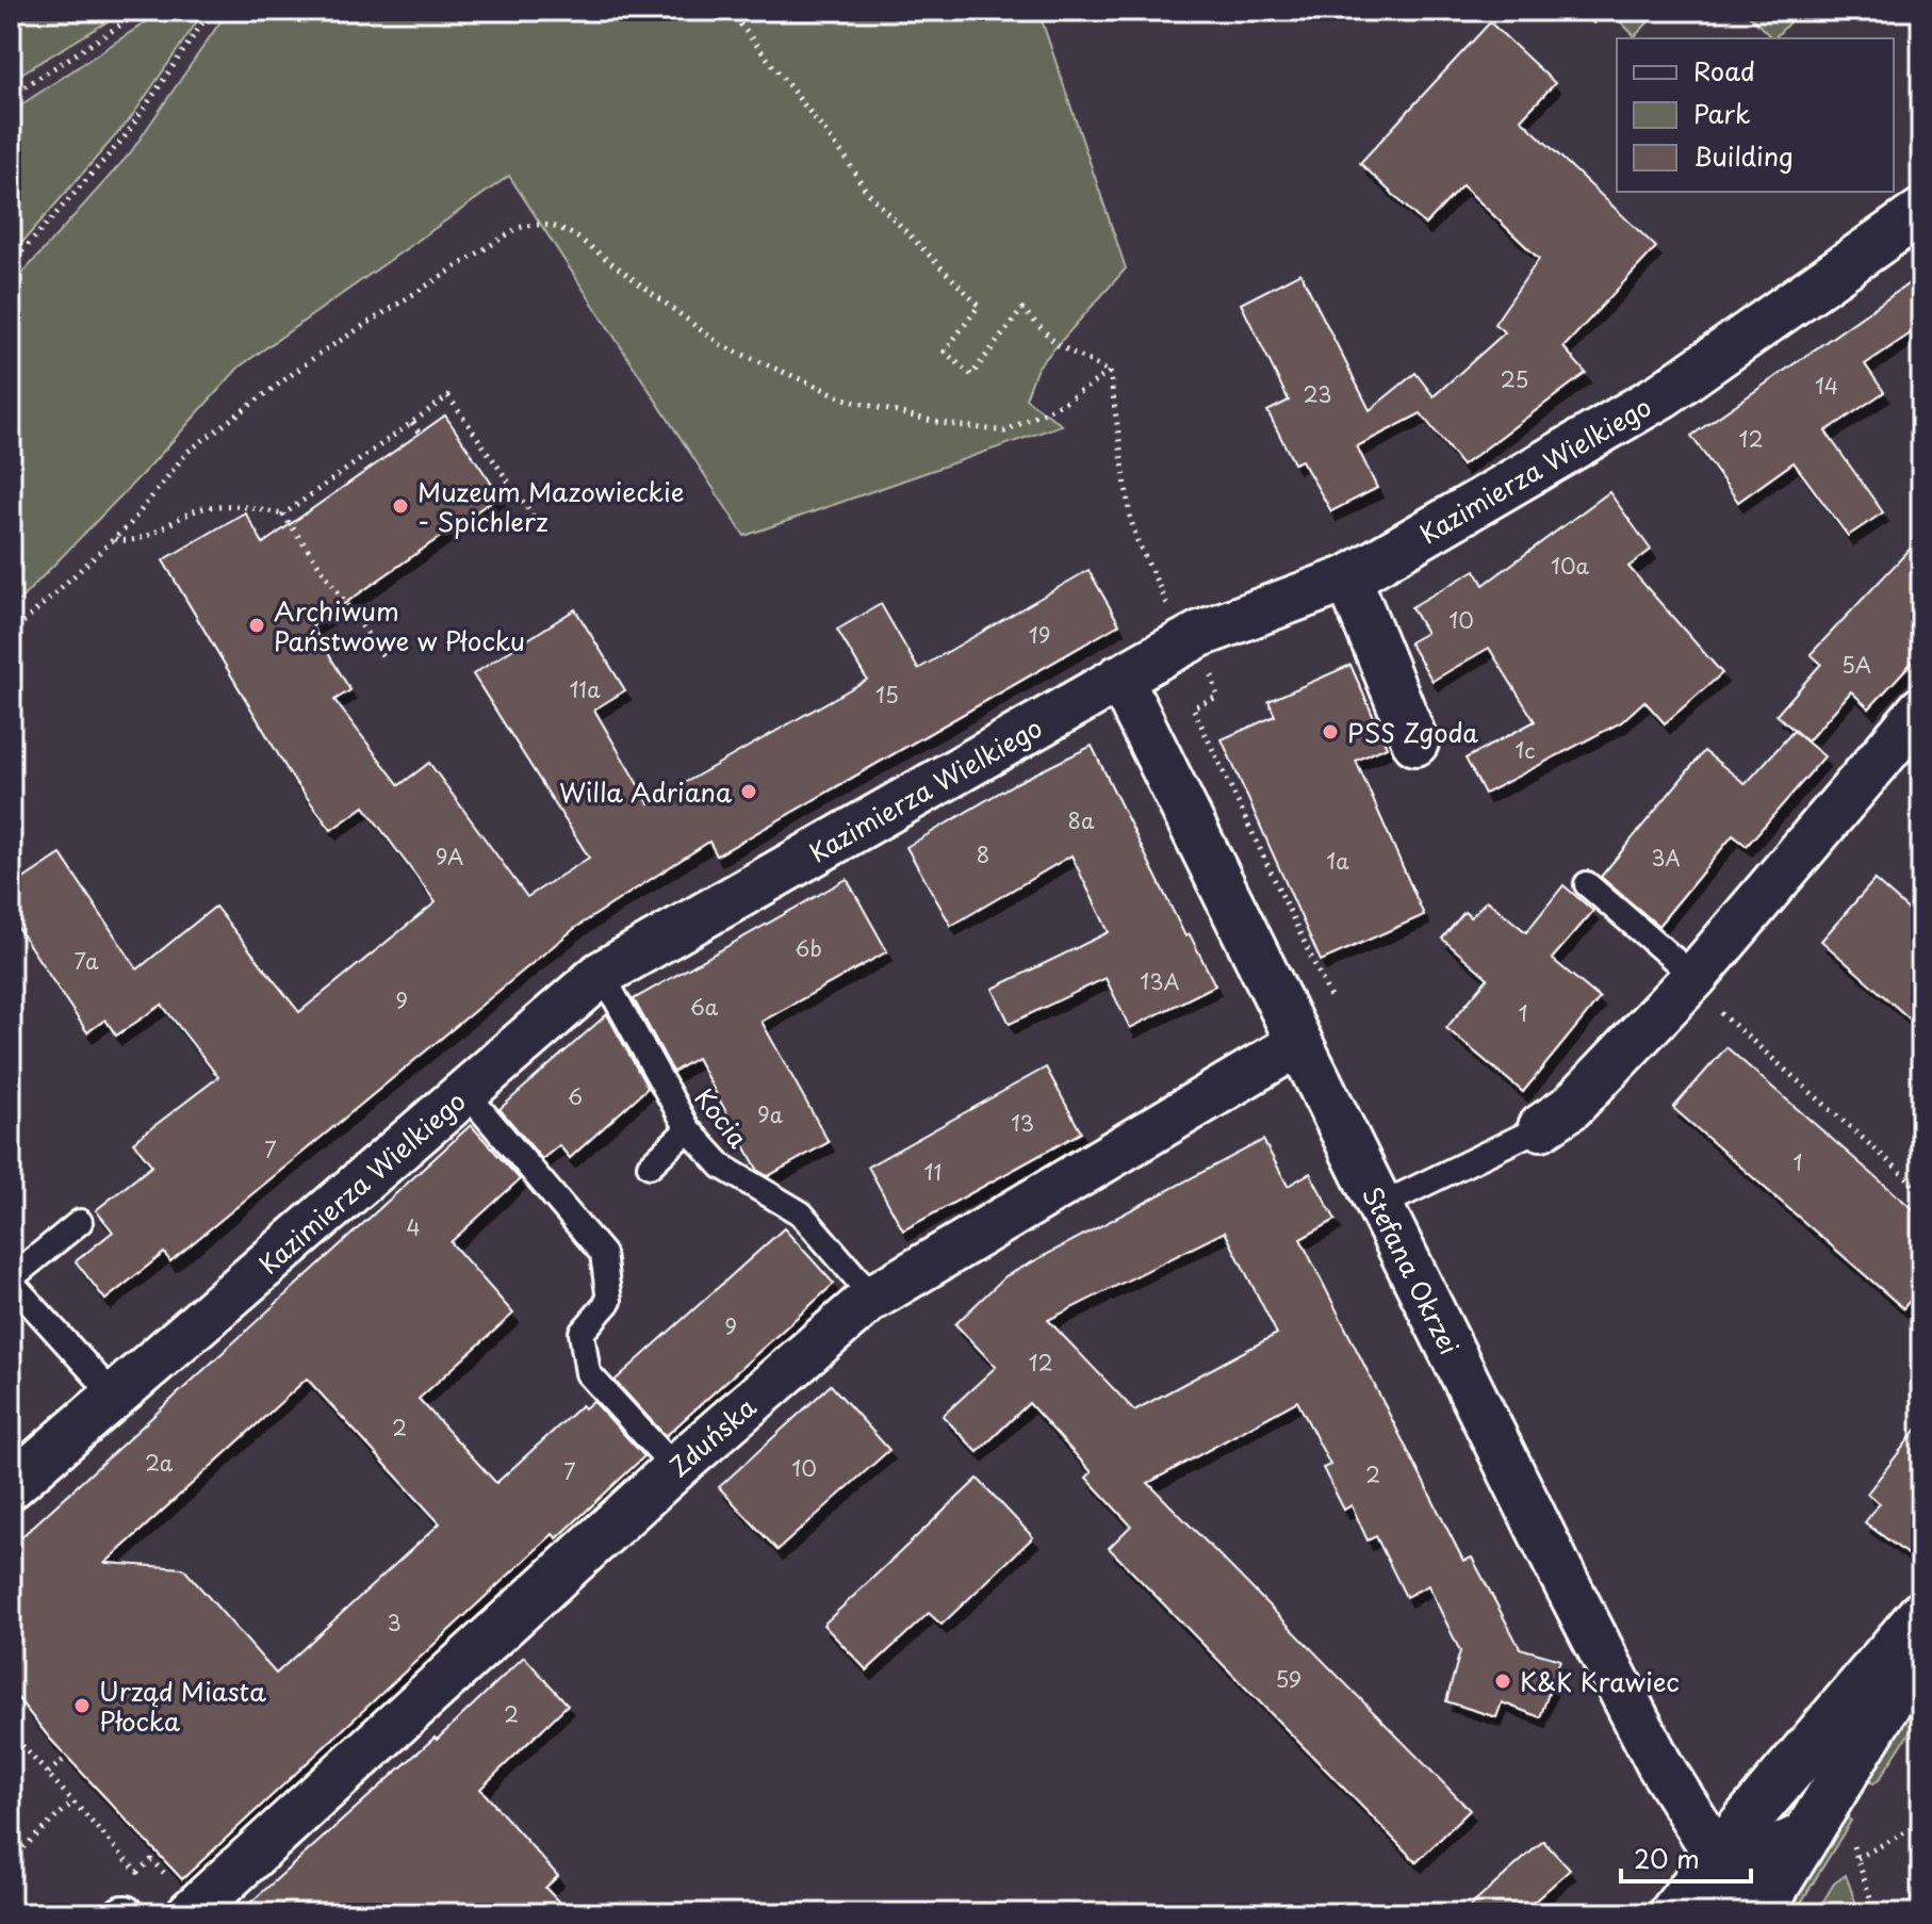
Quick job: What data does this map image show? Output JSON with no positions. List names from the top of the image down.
{
  "streets": {
    "street": ["Kazimierza Wielkiego", "Stefana Okrzei", "Zduńska"],
    "lane": ["Kocia"]
  },
  "crossings": [
    ["Kazimierza Wielkiego", "Kocia"],
    ["Kazimierza Wielkiego", "Stefana Okrzei"],
    ["Kocia", "Zduńska"],
    ["Stefana Okrzei", "Zduńska"]
  ],
  "places": [
    "Muzeum Mazowieckie - Spichlerz",
    "Archiwum Państwowe w Płocku",
    "PSS Zgoda",
    "Willa Adriana",
    "K&K Krawiec",
    "Urząd Miasta Płocka"
  ],
  "house_numbers": [
    "25",
    "14",
    "23",
    "12",
    "10a",
    "10",
    "19",
    "5A",
    "11a",
    "15",
    "1c",
    "8a",
    "8",
    "9A",
    "3A",
    "1a",
    "6b",
    "7a",
    "13A",
    "9",
    "6a",
    "1",
    "6",
    "9a",
    "13",
    "7",
    "1",
    "11",
    "4",
    "9",
    "12",
    "2",
    "2a",
    "10",
    "7",
    "2",
    "3",
    "59",
    "2"
  ],
  "legend": ["Road", "Park", "Building"],
  "scale_bar": "20 m"
}
